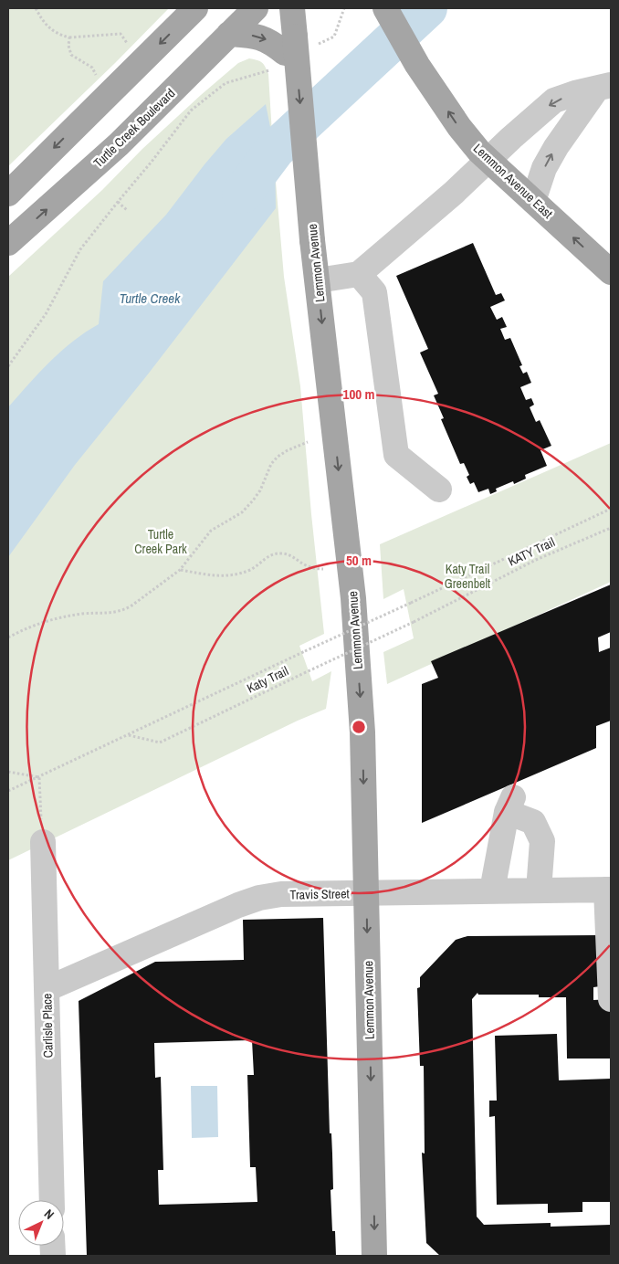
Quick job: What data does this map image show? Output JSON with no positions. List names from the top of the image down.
{
  "streets": {
    "main road": ["Turtle Creek Boulevard", "Lemmon Avenue East", "Lemmon Avenue"],
    "street": ["Travis Street", "Carlisle Place"],
    "path": ["KATY Trail", "Katy Trail"]
  },
  "crossings": [
    ["Lemmon Avenue", "Travis Street"],
    ["KATY Trail", "Katy Trail"],
    ["Travis Street", "Carlisle Place"]
  ],
  "one_way": ["Lemmon Avenue East", "Lemmon Avenue"],
  "water": ["Turtle Creek"],
  "parks": ["Turtle Creek Park", "Katy Trail Greenbelt"],
  "north": "top right",
  "rings": ["100 m", "50 m"]
}
